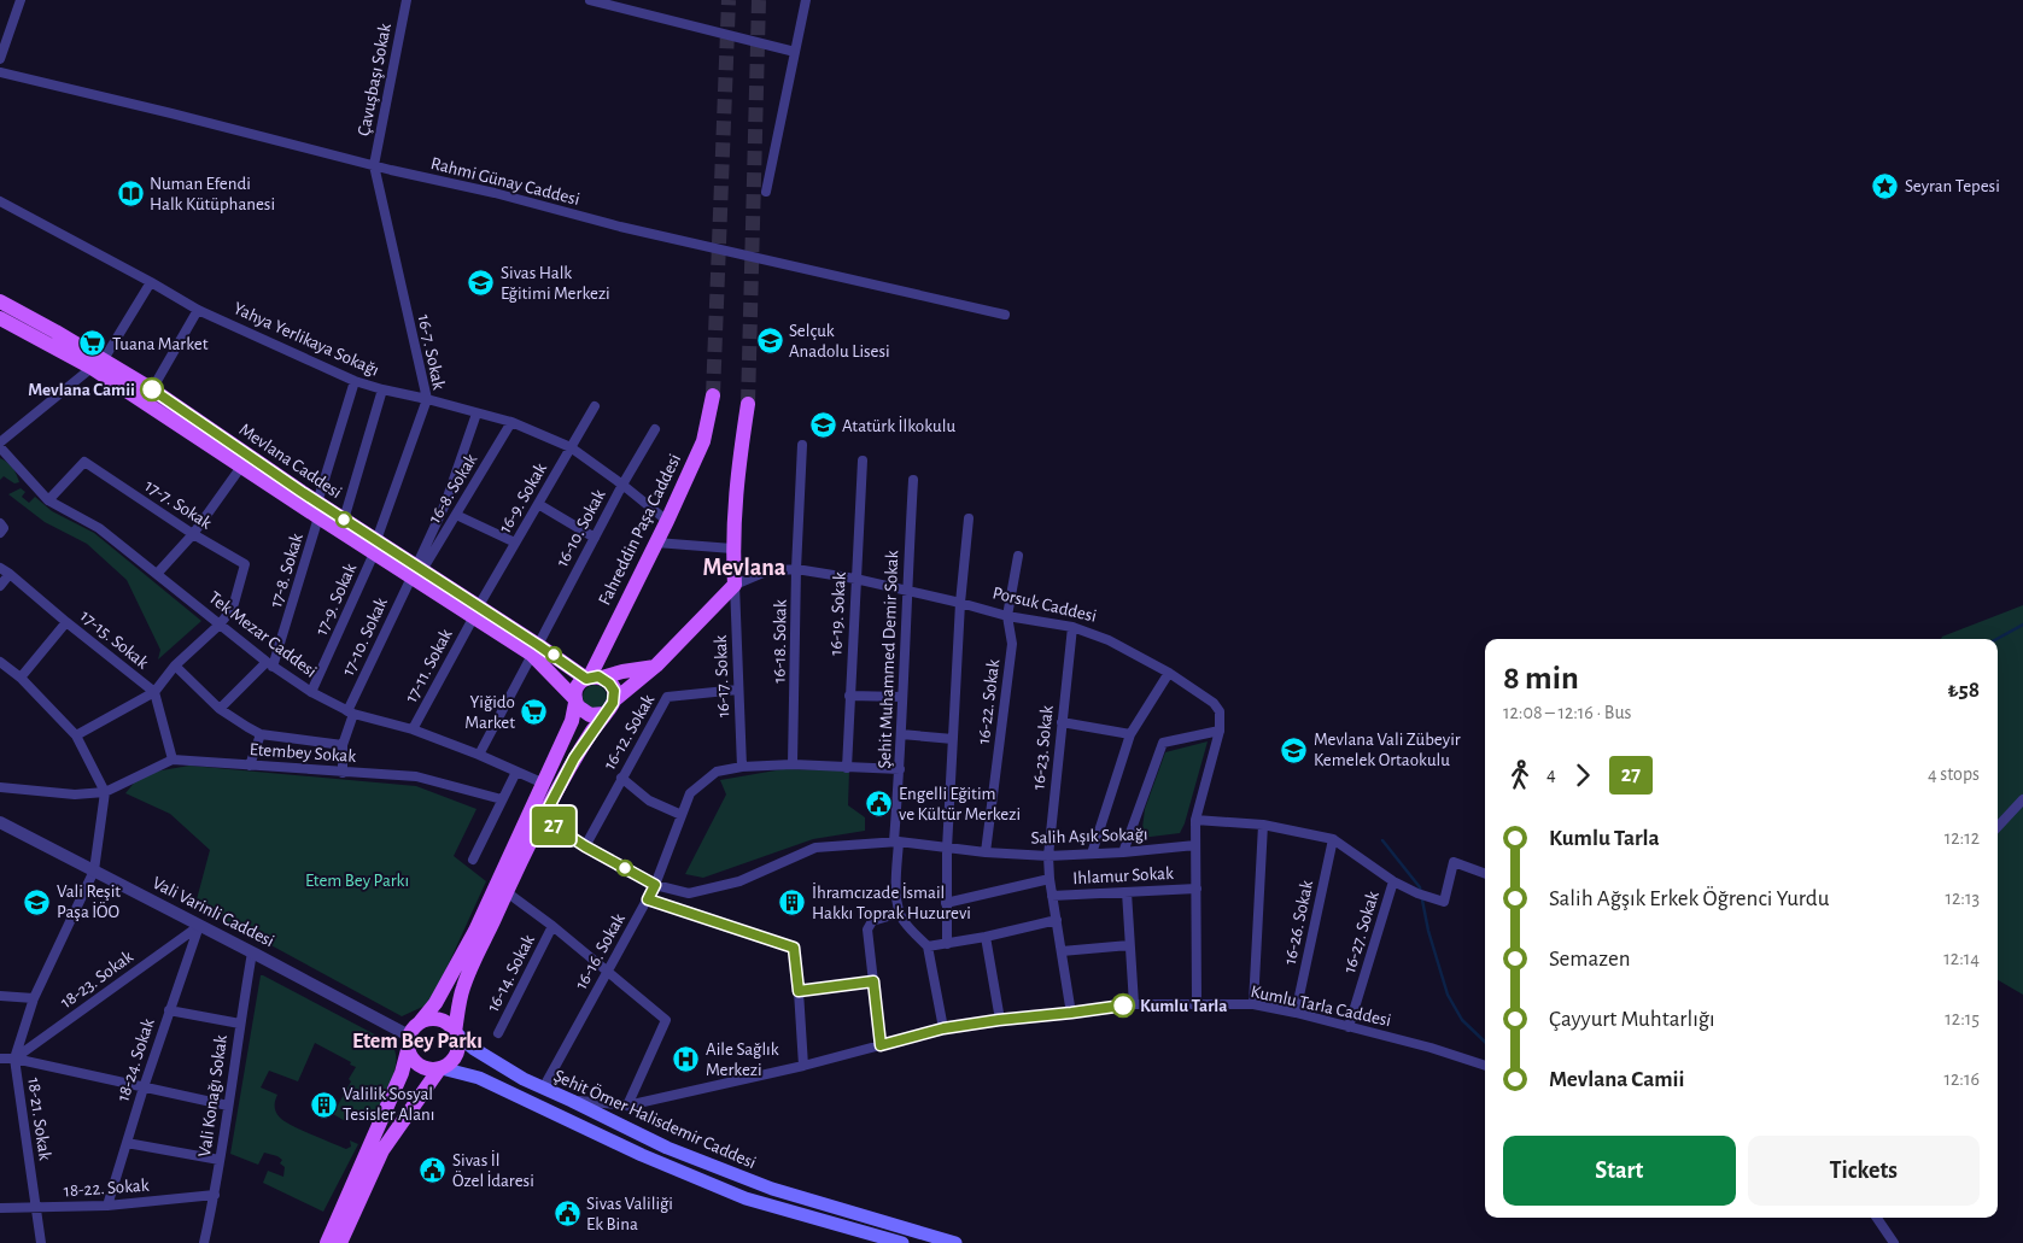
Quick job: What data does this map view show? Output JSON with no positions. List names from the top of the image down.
{
  "streets": {
    "main road": [
      "Mevlana Caddesi",
      "Fahreddin Paşa Caddesi",
      "Porsuk Caddesi",
      "Şehit Ömer Halisdemir Caddesi"
    ],
    "street": [
      "Çavuşbaşı Sokak",
      "Rahmi Günay Caddesi",
      "Yahya Yerlikaya Sokağı",
      "16-7. Sokak",
      "16-8. Sokak",
      "16-9. Sokak",
      "17-7. Sokak",
      "16-10. Sokak",
      "17-8. Sokak",
      "17-9. Sokak",
      "16-19. Sokak",
      "Tek Mezar Caddesi",
      "17-10. Sokak",
      "17-15. Sokak",
      "16-18. Sokak",
      "Şehit Muhammed Demir Sokak",
      "17-11. Sokak",
      "16-17. Sokak",
      "16-22. Sokak",
      "16-12. Sokak",
      "16-23. Sokak",
      "Etembey Sokak",
      "Salih Aşık Sokağı",
      "Ihlamur Sokak",
      "Vali Varinli Caddesi",
      "16-26. Sokak",
      "16-27. Sokak",
      "16-16. Sokak",
      "16-14. Sokak",
      "18-23. Sokak",
      "Kumlu Tarla Caddesi",
      "18-24. Sokak",
      "Vali Konağı Sokak",
      "18-21. Sokak",
      "18-22. Sokak"
    ]
  },
  "crossings": [
    ["Çavuşbaşı Sokak", "Rahmi Günay Caddesi"],
    ["Çavuşbaşı Sokak", "16-7. Sokak"],
    ["Rahmi Günay Caddesi", "16-7. Sokak"],
    ["Yahya Yerlikaya Sokağı", "16-7. Sokak"],
    ["Yahya Yerlikaya Sokağı", "16-8. Sokak"],
    ["Yahya Yerlikaya Sokağı", "16-9. Sokak"],
    ["Yahya Yerlikaya Sokağı", "16-10. Sokak"],
    ["Yahya Yerlikaya Sokağı", "Fahreddin Paşa Caddesi"],
    ["Yahya Yerlikaya Sokağı", "17-8. Sokak"],
    ["16-7. Sokak", "Mevlana Caddesi"],
    ["16-7. Sokak", "17-9. Sokak"],
    ["Mevlana Caddesi", "16-8. Sokak"],
    ["Mevlana Caddesi", "16-9. Sokak"],
    ["Mevlana Caddesi", "16-10. Sokak"],
    ["Mevlana Caddesi", "Fahreddin Paşa Caddesi"],
    ["Mevlana Caddesi", "17-8. Sokak"],
    ["Mevlana Caddesi", "17-9. Sokak"],
    ["Mevlana Caddesi", "Porsuk Caddesi"],
    ["Mevlana Caddesi", "17-10. Sokak"],
    ["Mevlana Caddesi", "17-11. Sokak"],
    ["16-8. Sokak", "17-10. Sokak"],
    ["16-9. Sokak", "17-11. Sokak"],
    ["17-7. Sokak", "Tek Mezar Caddesi"],
    ["16-10. Sokak", "Tek Mezar Caddesi"],
    ["Fahreddin Paşa Caddesi", "Porsuk Caddesi"],
    ["17-8. Sokak", "Tek Mezar Caddesi"],
    ["17-9. Sokak", "Tek Mezar Caddesi"],
    ["Porsuk Caddesi", "16-19. Sokak"],
    ["Porsuk Caddesi", "16-18. Sokak"],
    ["Porsuk Caddesi", "Şehit Muhammed Demir Sokak"],
    ["Porsuk Caddesi", "16-17. Sokak"],
    ["Porsuk Caddesi", "16-22. Sokak"],
    ["Porsuk Caddesi", "16-23. Sokak"],
    ["Porsuk Caddesi", "Salih Aşık Sokağı"],
    ["Porsuk Caddesi", "Ihlamur Sokak"],
    ["Porsuk Caddesi", "Kumlu Tarla Caddesi"],
    ["16-19. Sokak", "16-16. Sokak"],
    ["Tek Mezar Caddesi", "17-10. Sokak"],
    ["Tek Mezar Caddesi", "17-11. Sokak"],
    ["17-10. Sokak", "Etembey Sokak"],
    ["17-15. Sokak", "Etembey Sokak"],
    ["16-18. Sokak", "16-16. Sokak"],
    ["Şehit Muhammed Demir Sokak", "Salih Aşık Sokağı"],
    ["Şehit Muhammed Demir Sokak", "16-16. Sokak"],
    ["16-17. Sokak", "16-12. Sokak"],
    ["16-17. Sokak", "16-16. Sokak"],
    ["16-22. Sokak", "Salih Aşık Sokağı"],
    ["16-12. Sokak", "Salih Aşık Sokağı"],
    ["16-23. Sokak", "Salih Aşık Sokağı"],
    ["16-23. Sokak", "Ihlamur Sokak"],
    ["16-23. Sokak", "Kumlu Tarla Caddesi"],
    ["Salih Aşık Sokağı", "16-16. Sokak"],
    ["Vali Varinli Caddesi", "18-23. Sokak"],
    ["Vali Varinli Caddesi", "18-24. Sokak"],
    ["Vali Varinli Caddesi", "Vali Konağı Sokak"],
    ["Vali Varinli Caddesi", "18-21. Sokak"],
    ["Vali Varinli Caddesi", "Şehit Ömer Halisdemir Caddesi"],
    ["16-26. Sokak", "Kumlu Tarla Caddesi"],
    ["16-27. Sokak", "Kumlu Tarla Caddesi"],
    ["16-16. Sokak", "Şehit Ömer Halisdemir Caddesi"],
    ["18-23. Sokak", "18-24. Sokak"],
    ["18-23. Sokak", "18-21. Sokak"],
    ["Kumlu Tarla Caddesi", "Şehit Ömer Halisdemir Caddesi"],
    ["18-24. Sokak", "18-22. Sokak"],
    ["Vali Konağı Sokak", "18-22. Sokak"],
    ["18-21. Sokak", "18-22. Sokak"]
  ],
  "districts": ["Mevlana", "Etem Bey Parkı"],
  "parks": ["Etem Bey Parkı"],
  "places": {
    "place": ["Seyran Tepesi"],
    "library": ["Numan Efendi Halk Kütüphanesi"],
    "school or university": [
      "Sivas Halk Eğitimi Merkezi",
      "Selçuk Anadolu Lisesi",
      "Atatürk İlkokulu",
      "Mevlana Vali Zübeyir Kemelek Ortaokulu",
      "Vali Reşit Paşa İÖO"
    ],
    "supermarket": ["Tuana Market", "Yiğido Market"],
    "other": ["Mevlana Camii", "Kumlu Tarla"],
    "public building": ["Engelli Eğitim ve Kültür Merkezi", "Sivas İl Özel İdaresi", "Sivas Valiliği Ek Bina"],
    "building": ["İhramcızade İsmail Hakkı Toprak Huzurevi", "Valilik Sosyal Tesisler Alanı"],
    "hospital": ["Aile Sağlık Merkezi"]
  },
  "lines": ["bus line 27"],
  "page": {
    "on_map": "27",
    "heading": ["8 min", "12:08 – 12:16 · Bus", "₺58"],
    "legs": ["4", "27", "4 stops"],
    "list": [
      {
        "name": "Kumlu Tarla",
        "value": "12:12"
      },
      {
        "name": "Salih Ağşık Erkek Öğrenci Yurdu",
        "value": "12:13"
      },
      {
        "name": "Semazen",
        "value": "12:14"
      },
      {
        "name": "Çayyurt Muhtarlığı",
        "value": "12:15"
      },
      {
        "name": "Mevlana Camii",
        "value": "12:16"
      }
    ],
    "buttons": ["Start", "Tickets"]
  }
}
